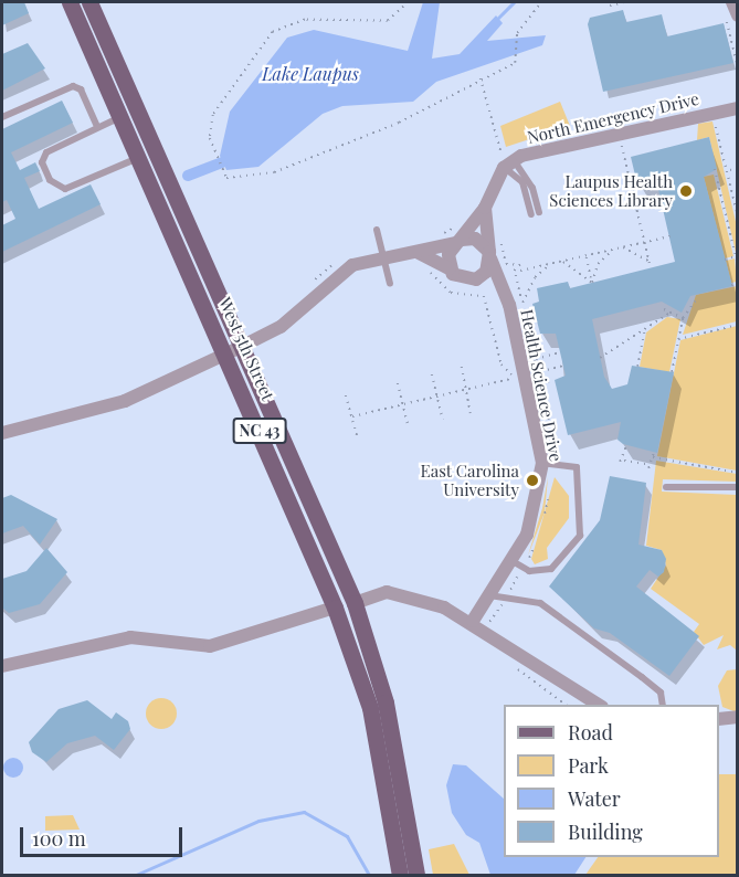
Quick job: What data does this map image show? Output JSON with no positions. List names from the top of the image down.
{
  "streets": {
    "main road": ["West 5th Street", "NC 43"],
    "street": ["North Emergency Drive", "Health Science Drive"]
  },
  "water": ["Lake Laupus"],
  "places": ["Laupus Health Sciences Library", "East Carolina University"],
  "legend": [
    "Road",
    "Park",
    "Water",
    "Building"
  ],
  "scale_bar": "100 m"
}
